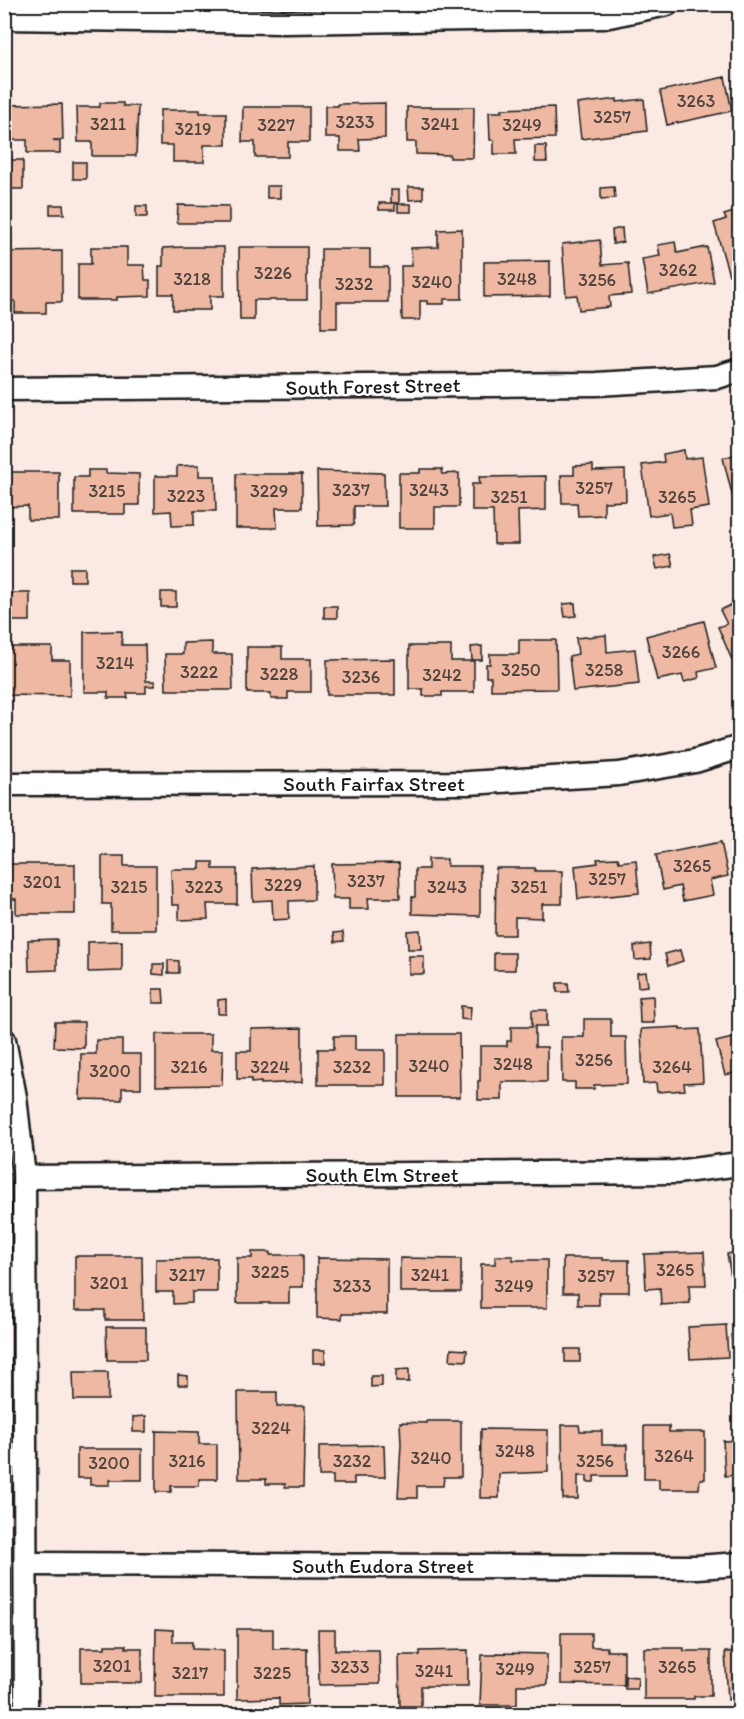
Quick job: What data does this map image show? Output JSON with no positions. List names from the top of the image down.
{
  "streets": {
    "street": [
      "South Forest Street",
      "South Fairfax Street",
      "South Elm Street",
      "South Eudora Street"
    ]
  },
  "house_numbers": [
    "3263",
    "3257",
    "3233",
    "3211",
    "3241",
    "3227",
    "3249",
    "3219",
    "3262",
    "3226",
    "3218",
    "3248",
    "3256",
    "3240",
    "3232",
    "3257",
    "3237",
    "3243",
    "3215",
    "3229",
    "3223",
    "3251",
    "3265",
    "3266",
    "3214",
    "3250",
    "3258",
    "3222",
    "3228",
    "3242",
    "3236",
    "3265",
    "3257",
    "3237",
    "3201",
    "3229",
    "3215",
    "3223",
    "3243",
    "3251",
    "3256",
    "3248",
    "3240",
    "3216",
    "3224",
    "3232",
    "3264",
    "3200",
    "3265",
    "3225",
    "3217",
    "3241",
    "3257",
    "3201",
    "3233",
    "3249",
    "3224",
    "3248",
    "3264",
    "3240",
    "3216",
    "3232",
    "3256",
    "3200",
    "3201",
    "3233",
    "3257",
    "3265",
    "3249",
    "3241",
    "3217",
    "3225"
  ]
}
